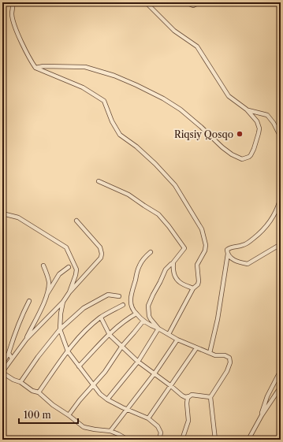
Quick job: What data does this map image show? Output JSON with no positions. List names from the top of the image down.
{
  "places": ["Riqsiy Qosqo"],
  "scale_bar": "100 m"
}
